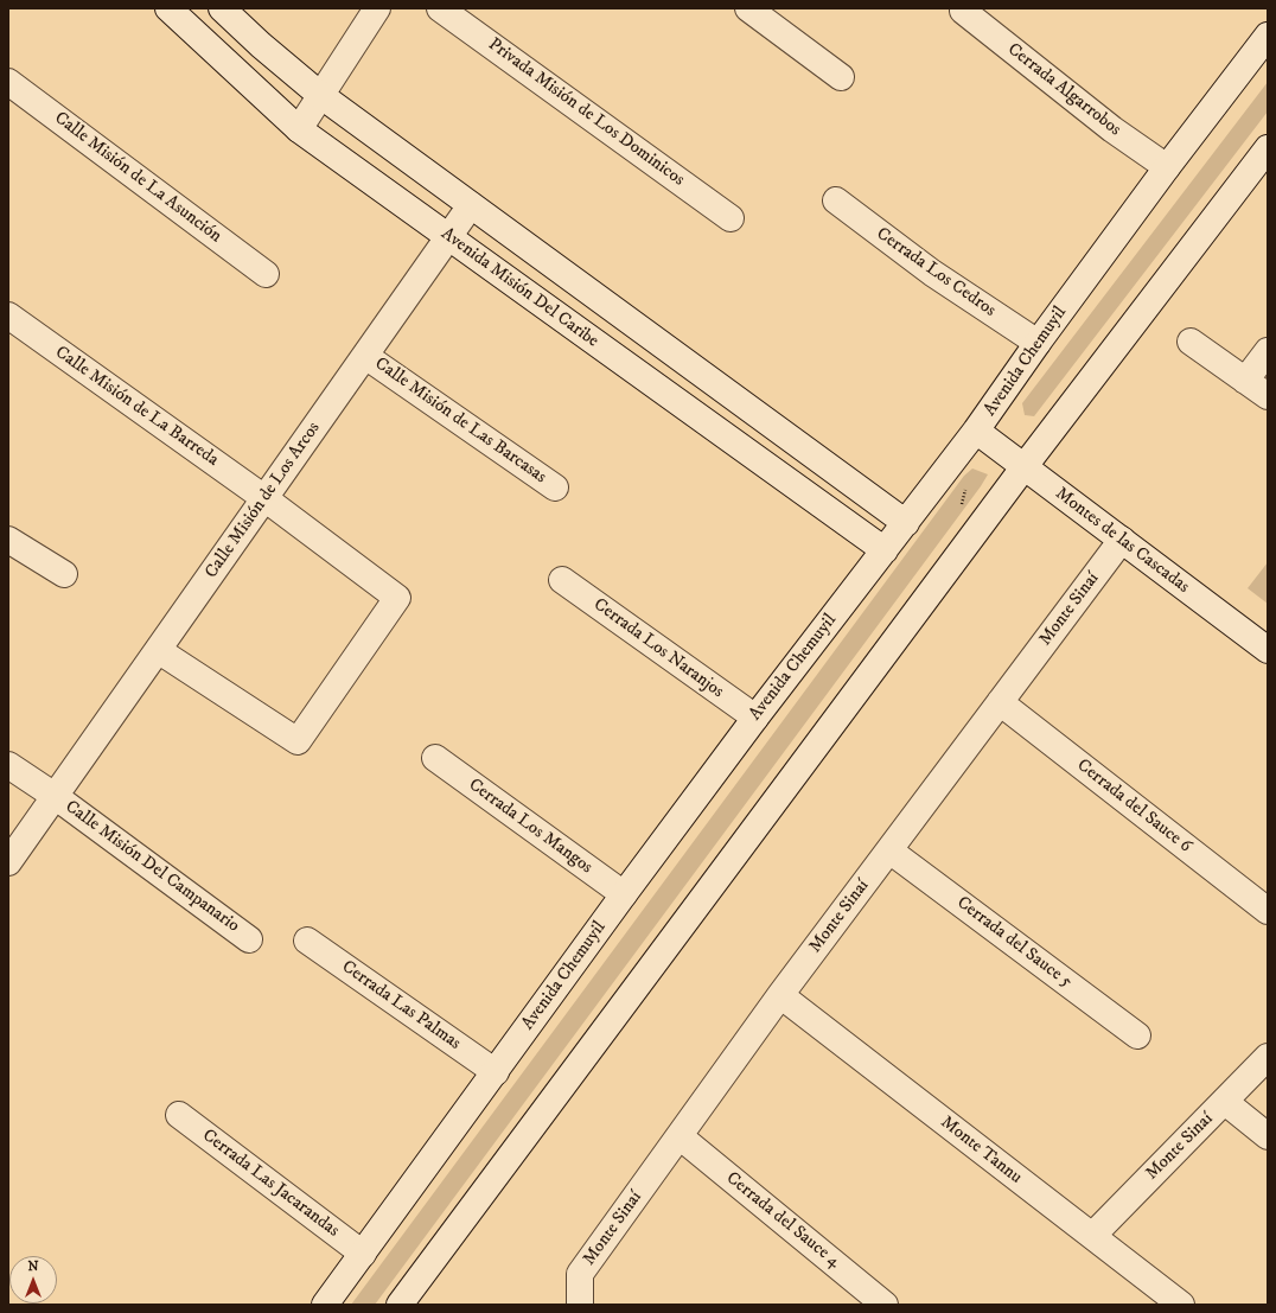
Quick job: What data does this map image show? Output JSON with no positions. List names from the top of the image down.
{
  "streets": {
    "street": [
      "Cerrada Algarrobos",
      "Privada Misión de Los Dominicos",
      "Calle Misión de La Asunción",
      "Cerrada Los Cedros",
      "Avenida Misión Del Caribe",
      "Avenida Chemuyil",
      "Calle Misión de La Barreda",
      "Calle Misión de Las Barcasas",
      "Calle Misión de Los Arcos",
      "Montes de las Cascadas",
      "Monte Sinaí",
      "Cerrada Los Naranjos",
      "Cerrada del Sauce 6",
      "Cerrada Los Mangos",
      "Calle Misión Del Campanario",
      "Cerrada del Sauce 5",
      "Cerrada Las Palmas",
      "Monte Tannu",
      "Cerrada Las Jacarandas",
      "Cerrada del Sauce 4"
    ]
  },
  "crossings": [
    ["Cerrada Algarrobos", "Avenida Chemuyil"],
    ["Cerrada Los Cedros", "Avenida Chemuyil"],
    ["Avenida Misión Del Caribe", "Avenida Chemuyil"],
    ["Avenida Misión Del Caribe", "Calle Misión de Los Arcos"],
    ["Avenida Chemuyil", "Montes de las Cascadas"],
    ["Avenida Chemuyil", "Cerrada Los Naranjos"],
    ["Avenida Chemuyil", "Cerrada Los Mangos"],
    ["Avenida Chemuyil", "Cerrada Las Palmas"],
    ["Avenida Chemuyil", "Cerrada Las Jacarandas"],
    ["Calle Misión de La Barreda", "Calle Misión de Los Arcos"],
    ["Calle Misión de Las Barcasas", "Calle Misión de Los Arcos"],
    ["Calle Misión de Los Arcos", "Calle Misión Del Campanario"],
    ["Montes de las Cascadas", "Monte Sinaí"],
    ["Monte Sinaí", "Cerrada del Sauce 6"],
    ["Monte Sinaí", "Cerrada del Sauce 5"],
    ["Monte Sinaí", "Monte Tannu"],
    ["Monte Sinaí", "Cerrada del Sauce 4"]
  ],
  "north": "top"
}
